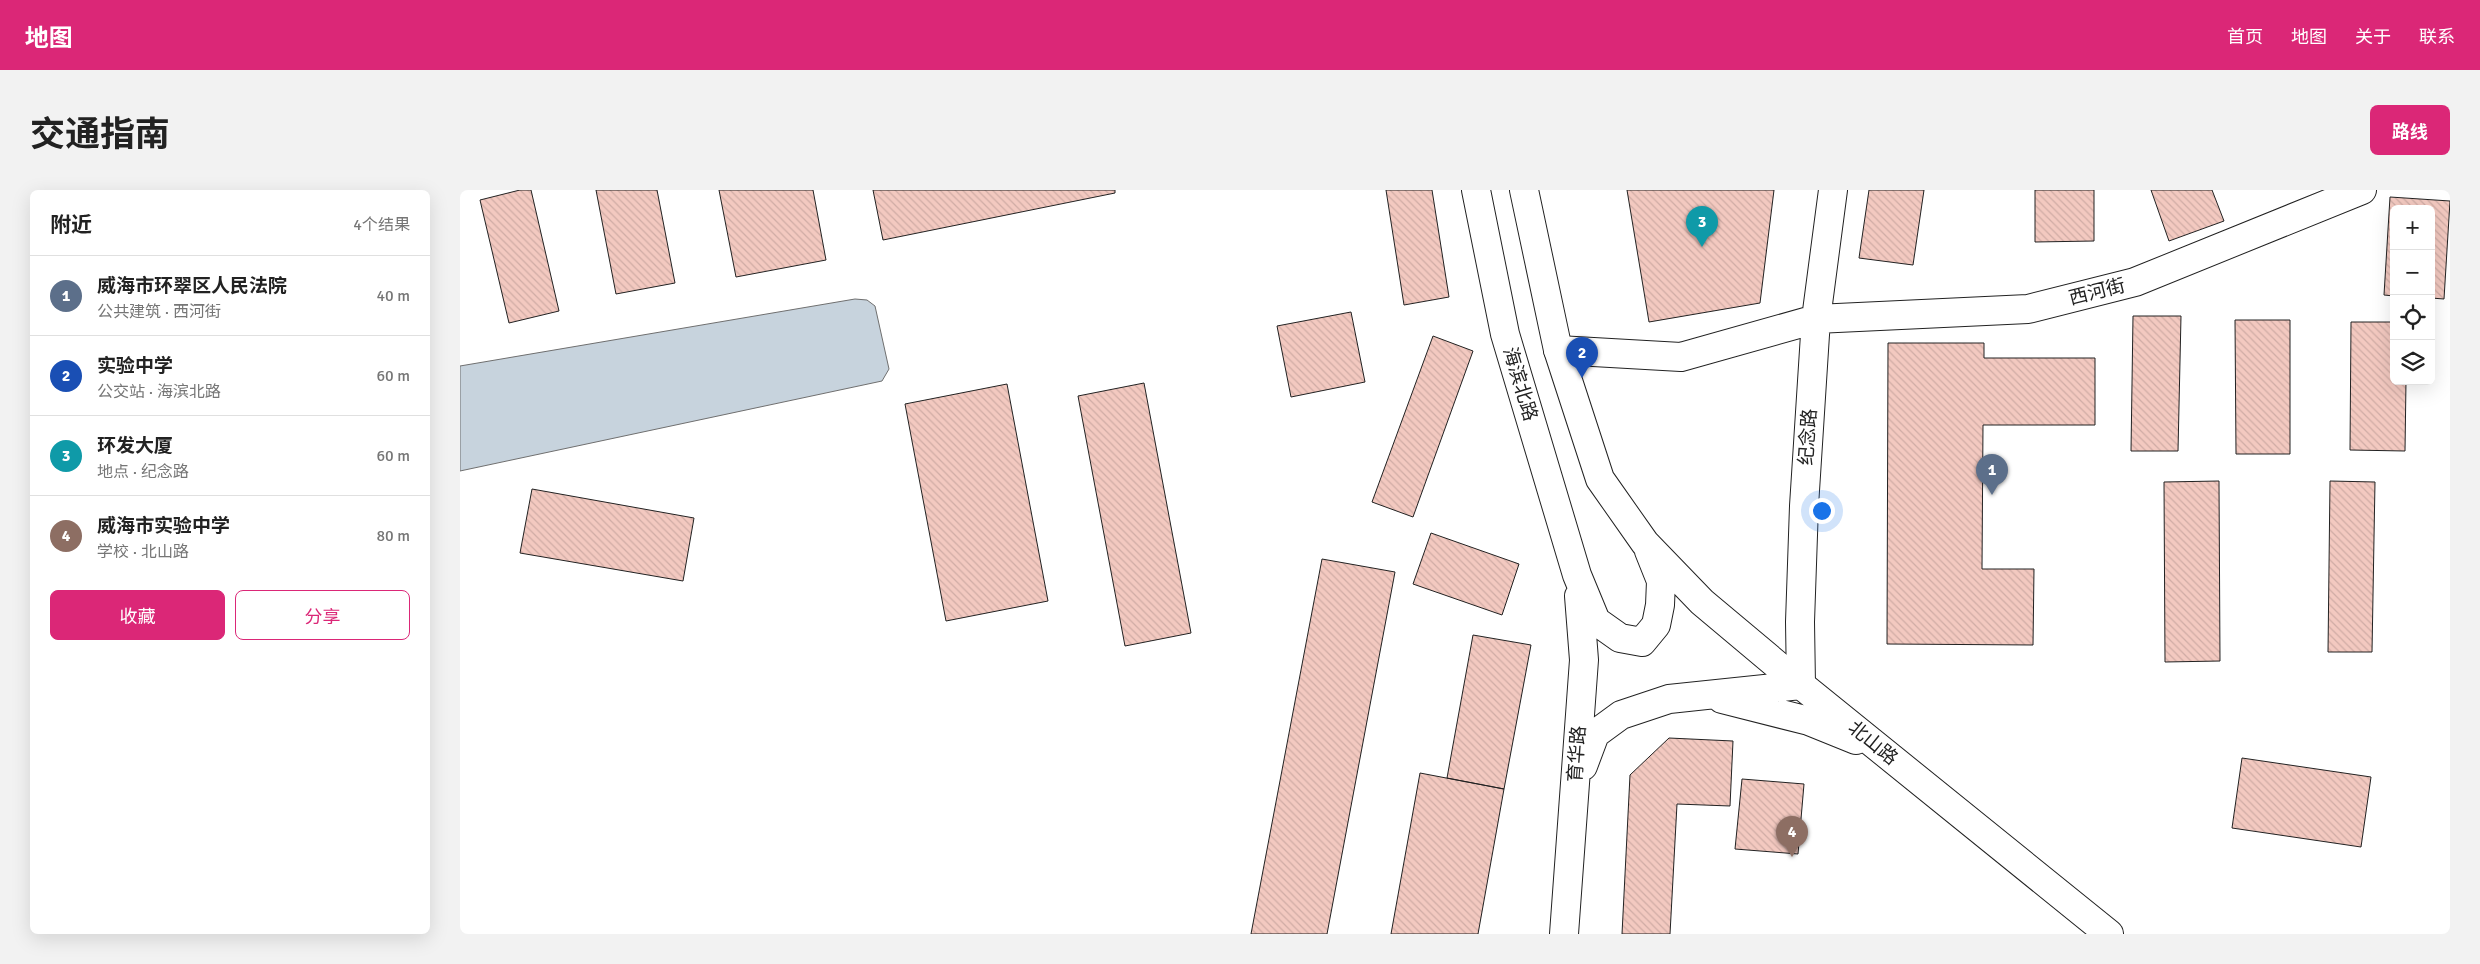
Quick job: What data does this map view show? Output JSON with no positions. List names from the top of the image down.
{
  "streets": {
    "main road": [
      "西河街",
      "海滨北路",
      "纪念路",
      "北山路",
      "育华路"
    ]
  },
  "crossings": [
    ["西河街", "纪念路"],
    ["海滨北路", "育华路"],
    ["纪念路", "北山路"]
  ],
  "page": {
    "header": "地图",
    "nav": [
      "首页",
      "地图",
      "关于",
      "联系"
    ],
    "title": "交通指南",
    "buttons": [
      "路线",
      ["收藏", "分享"]
    ],
    "heading": ["附近", "4个结果"],
    "map_buttons": ["+", "−"],
    "pins": [
      "3",
      "2",
      "1",
      "4"
    ],
    "list": [
      {
        "mark": "1",
        "name": "威海市环翠区人民法院",
        "note": "公共建筑 · 西河街",
        "value": "40 m"
      },
      {
        "mark": "2",
        "name": "实验中学",
        "note": "公交站 · 海滨北路",
        "value": "60 m"
      },
      {
        "mark": "3",
        "name": "环发大厦",
        "note": "地点 · 纪念路",
        "value": "60 m"
      },
      {
        "mark": "4",
        "name": "威海市实验中学",
        "note": "学校 · 北山路",
        "value": "80 m"
      }
    ]
  }
}
